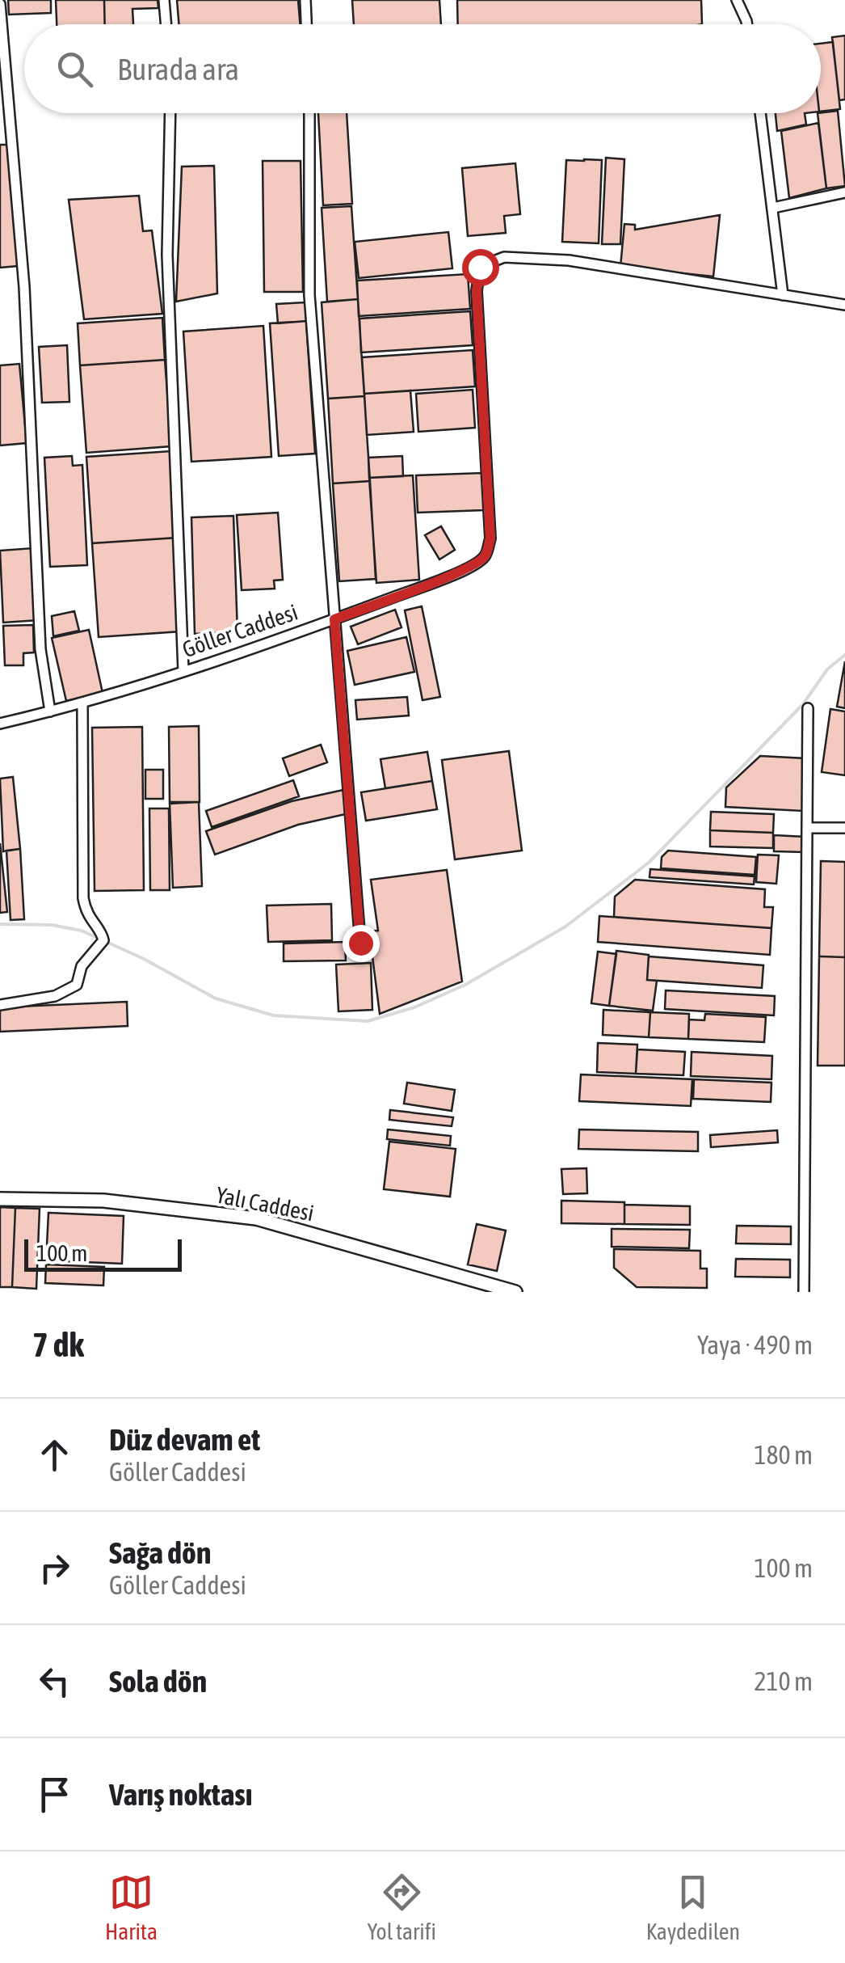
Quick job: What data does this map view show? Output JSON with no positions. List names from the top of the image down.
{
  "streets": {
    "street": ["Göller Caddesi", "Yalı Caddesi"]
  },
  "scale_bar": "100 m",
  "page": {
    "search": "Burada ara",
    "scale": "100 m",
    "heading": ["7 dk", "Yaya · 490 m"],
    "list": [
      ["Düz devam et", "Göller Caddesi", "180 m"],
      ["Sağa dön", "Göller Caddesi", "100 m"],
      ["Sola dön", "210 m"],
      "Varış noktası"
    ],
    "nav": ["Harita", "Yol tarifi", "Kaydedilen"]
  }
}
